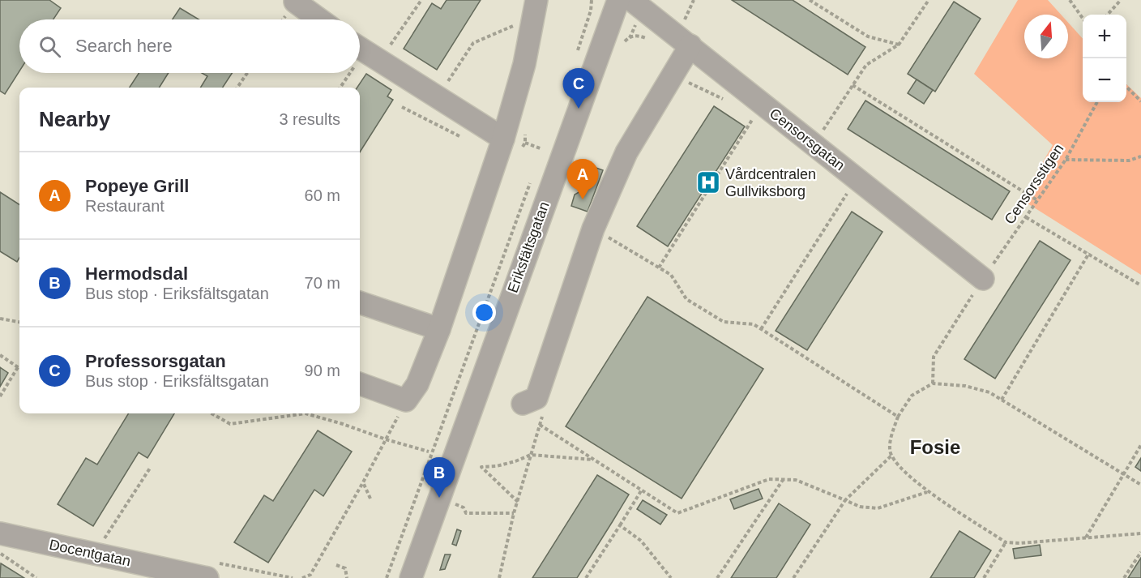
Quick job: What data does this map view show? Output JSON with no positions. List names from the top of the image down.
{
  "streets": {
    "street": ["Censorsgatan", "Eriksfältsgatan", "Docentgatan"],
    "path": ["Censorsstigen"]
  },
  "crossings": [
    ["Censorsgatan", "Censorsstigen"]
  ],
  "districts": ["Fosie"],
  "places": {
    "hospital": ["Vårdcentralen Gullviksborg"]
  },
  "north": "top",
  "page": {
    "map_buttons": ["+", "−"],
    "search": "Search here",
    "pins": ["C", "A", "B"],
    "heading": ["Nearby", "3 results"],
    "list": [
      {
        "mark": "A",
        "name": "Popeye Grill",
        "note": "Restaurant",
        "value": "60 m"
      },
      {
        "mark": "B",
        "name": "Hermodsdal",
        "note": "Bus stop · Eriksfältsgatan",
        "value": "70 m"
      },
      {
        "mark": "C",
        "name": "Professorsgatan",
        "note": "Bus stop · Eriksfältsgatan",
        "value": "90 m"
      }
    ]
  }
}
